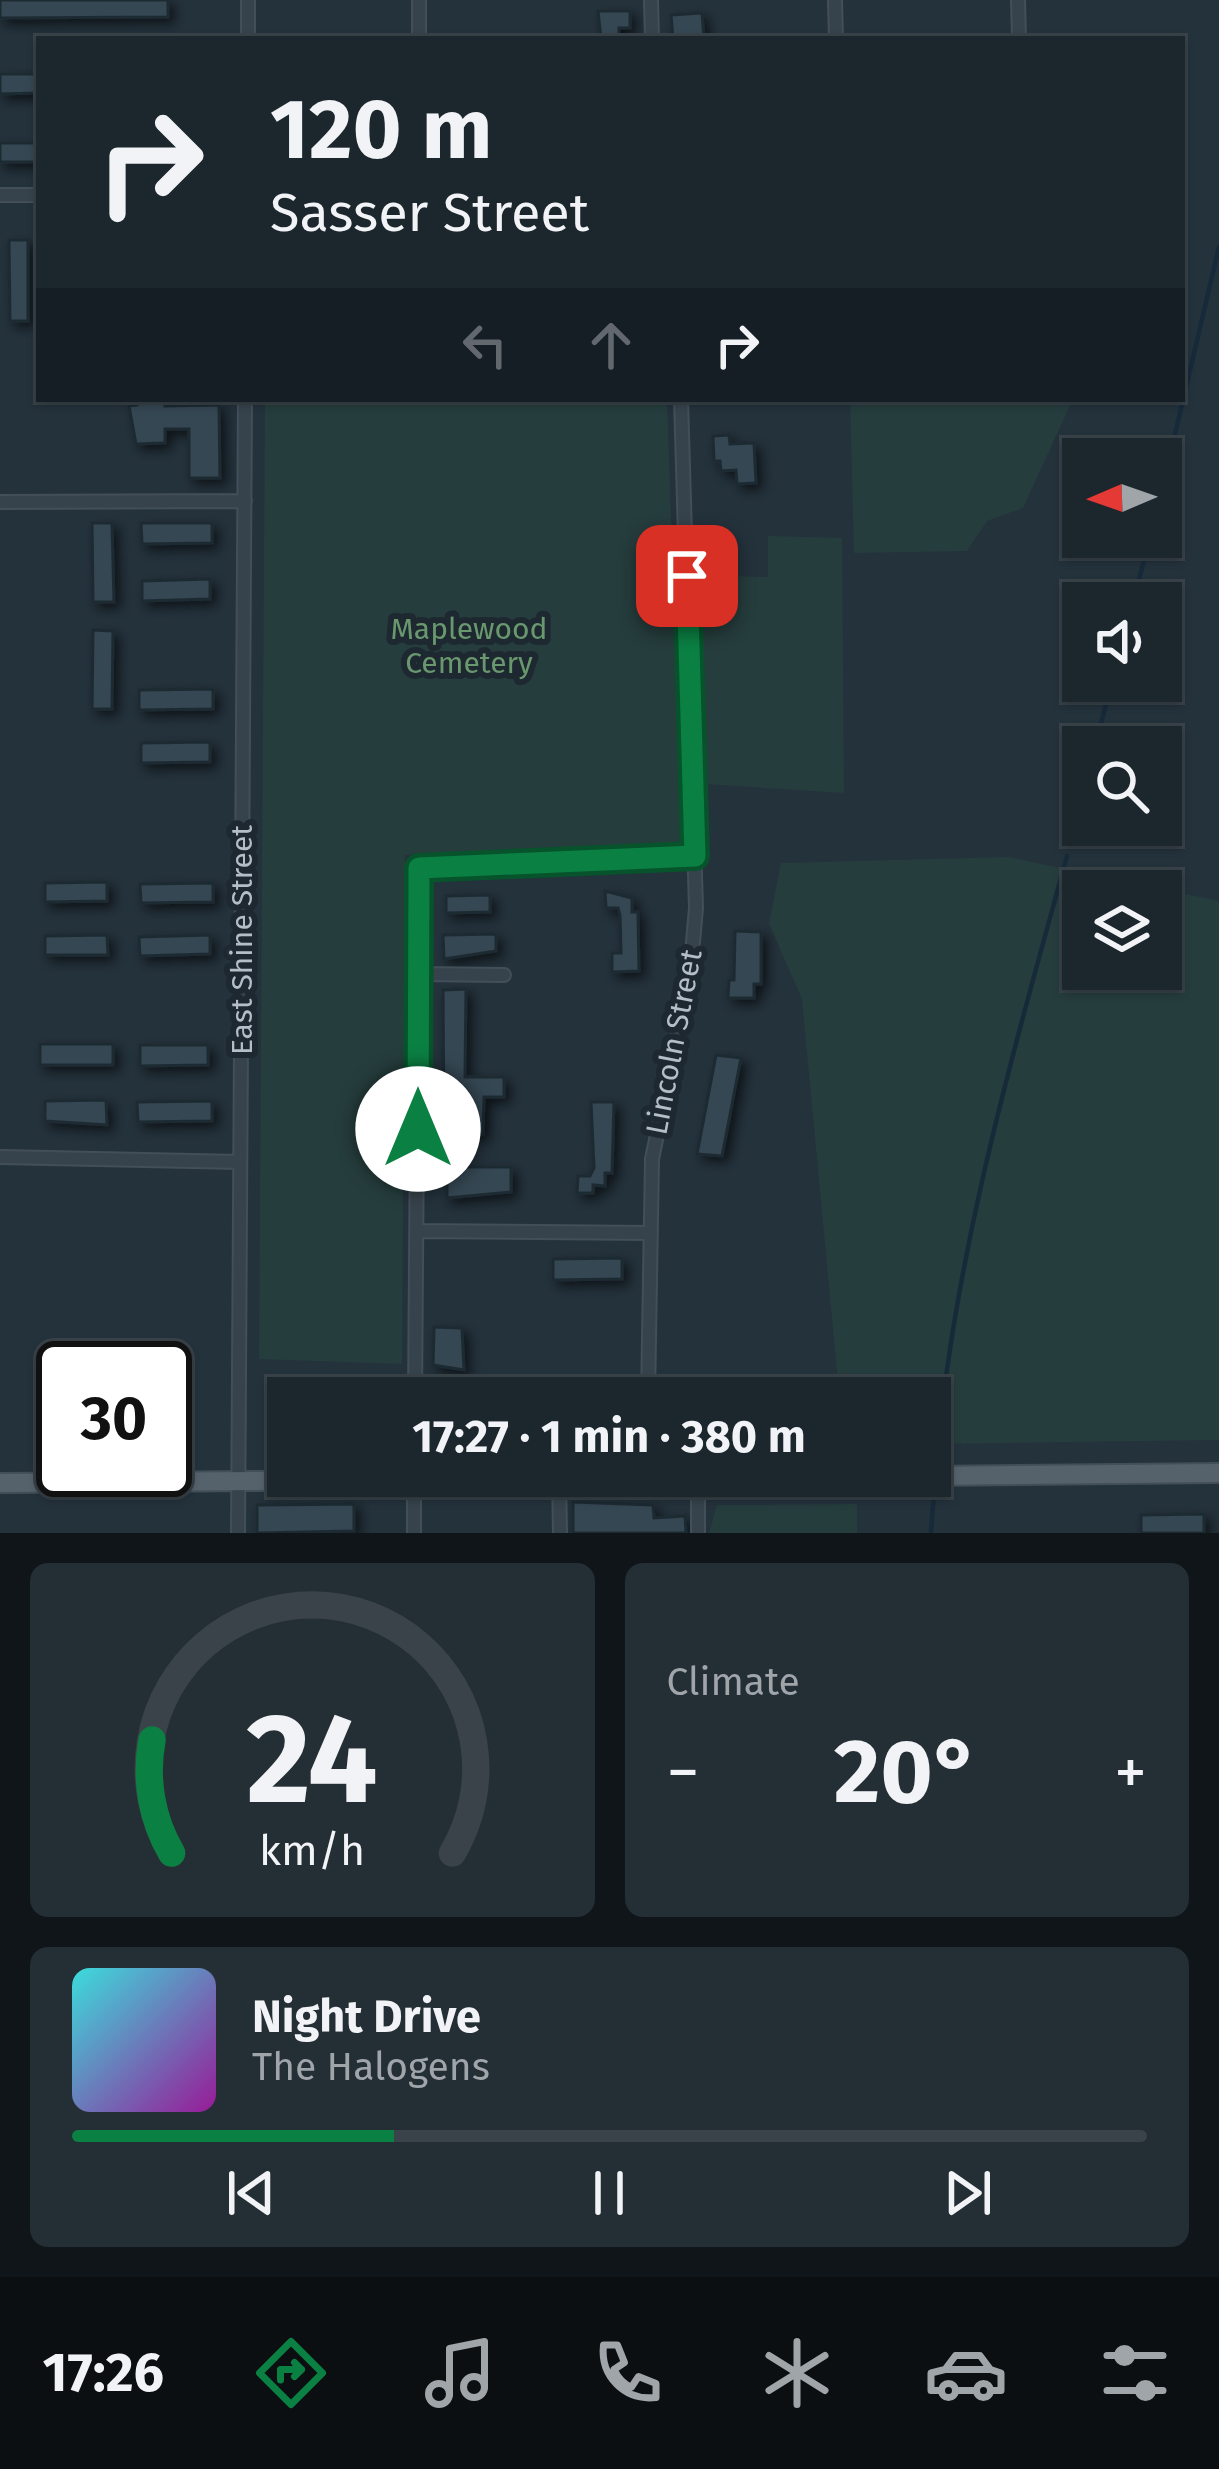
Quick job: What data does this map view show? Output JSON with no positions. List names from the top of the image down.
{
  "streets": {
    "street": ["East Shine Street", "Lincoln Street"]
  },
  "parks": ["Maplewood Cemetery"],
  "north": "left",
  "page": {
    "turn": ["120 m", "Sasser Street"],
    "limit": "30",
    "trip": "17:27 · 1 min · 380 m",
    "tile": "Climate",
    "heat": ["−", "20°", "+"],
    "song": ["Night Drive", "The Halogens"],
    "tabs": "17:26",
    "gauge": ["24", "km/h"]
  }
}
